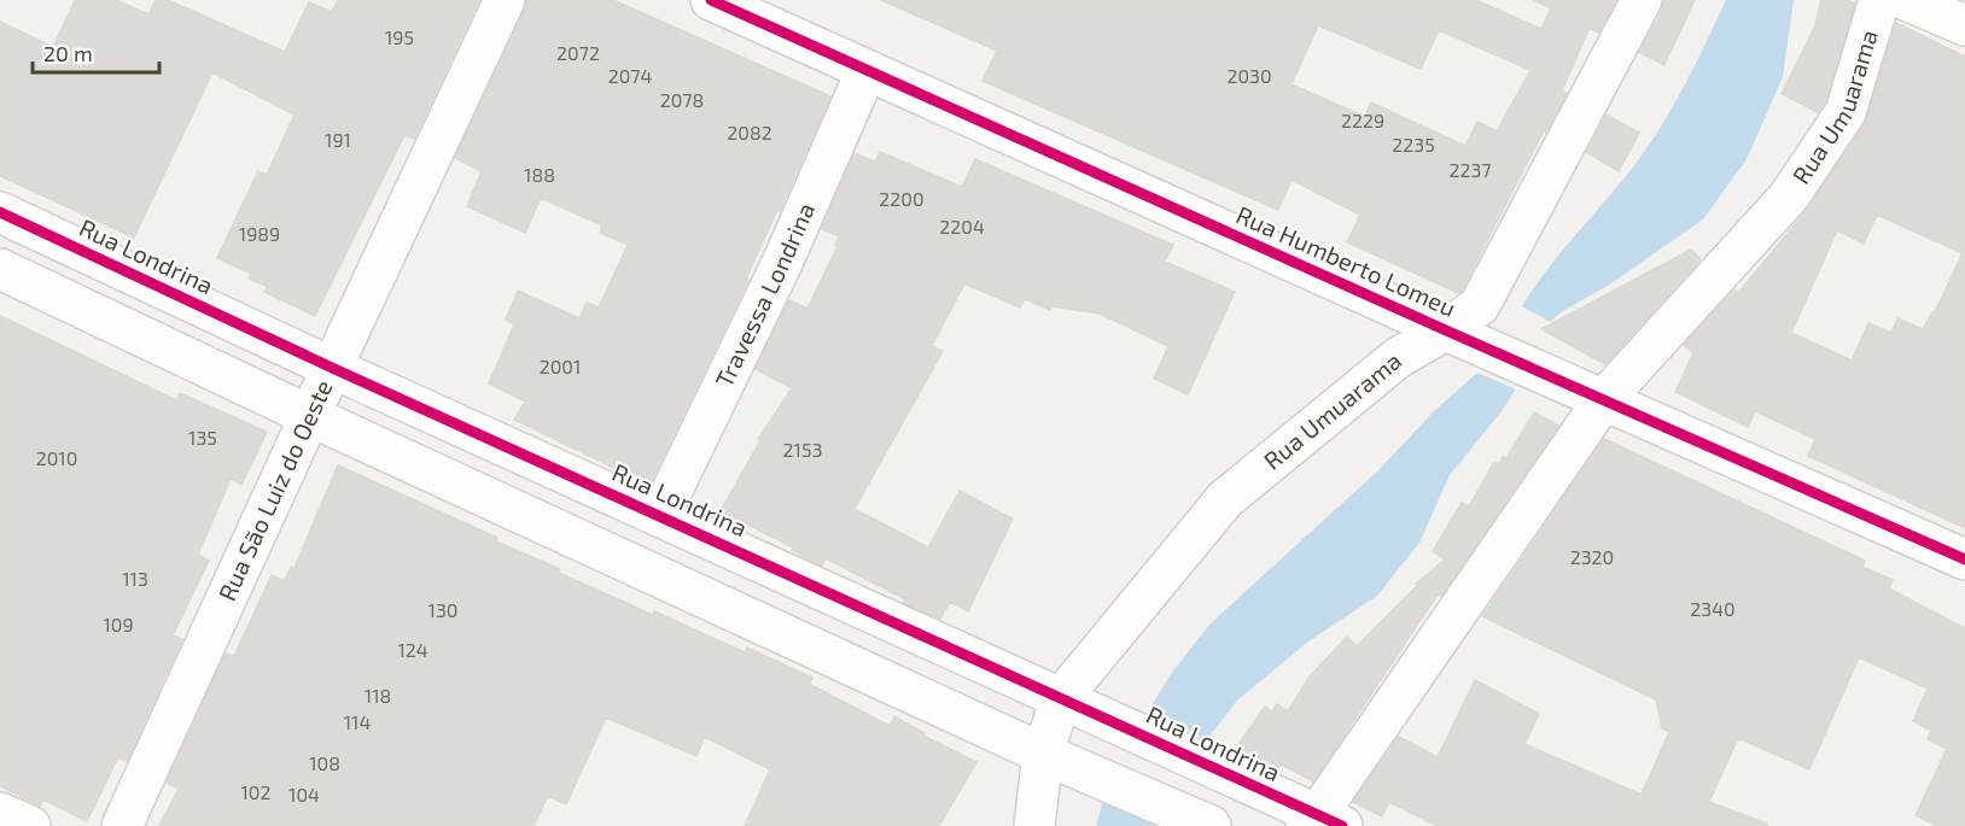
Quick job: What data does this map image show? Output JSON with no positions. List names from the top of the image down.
{
  "streets": {
    "street": [
      "Rua Umuarama",
      "Rua Londrina",
      "Rua Humberto Lomeu",
      "Travessa Londrina",
      "Rua São Luiz do Oeste"
    ]
  },
  "crossings": [
    ["Rua Umuarama", "Rua Londrina"],
    ["Rua Umuarama", "Rua Humberto Lomeu"],
    ["Rua Londrina", "Travessa Londrina"],
    ["Rua Londrina", "Rua São Luiz do Oeste"],
    ["Rua Humberto Lomeu", "Travessa Londrina"]
  ],
  "house_numbers": [
    "195",
    "2072",
    "2074",
    "2030",
    "2078",
    "2229",
    "2082",
    "191",
    "2235",
    "2237",
    "188",
    "2200",
    "2204",
    "1989",
    "2001",
    "135",
    "2153",
    "2010",
    "2320",
    "113",
    "2340",
    "130",
    "109",
    "124",
    "118",
    "114",
    "108",
    "102",
    "104"
  ],
  "scale_bar": "20 m"
}
